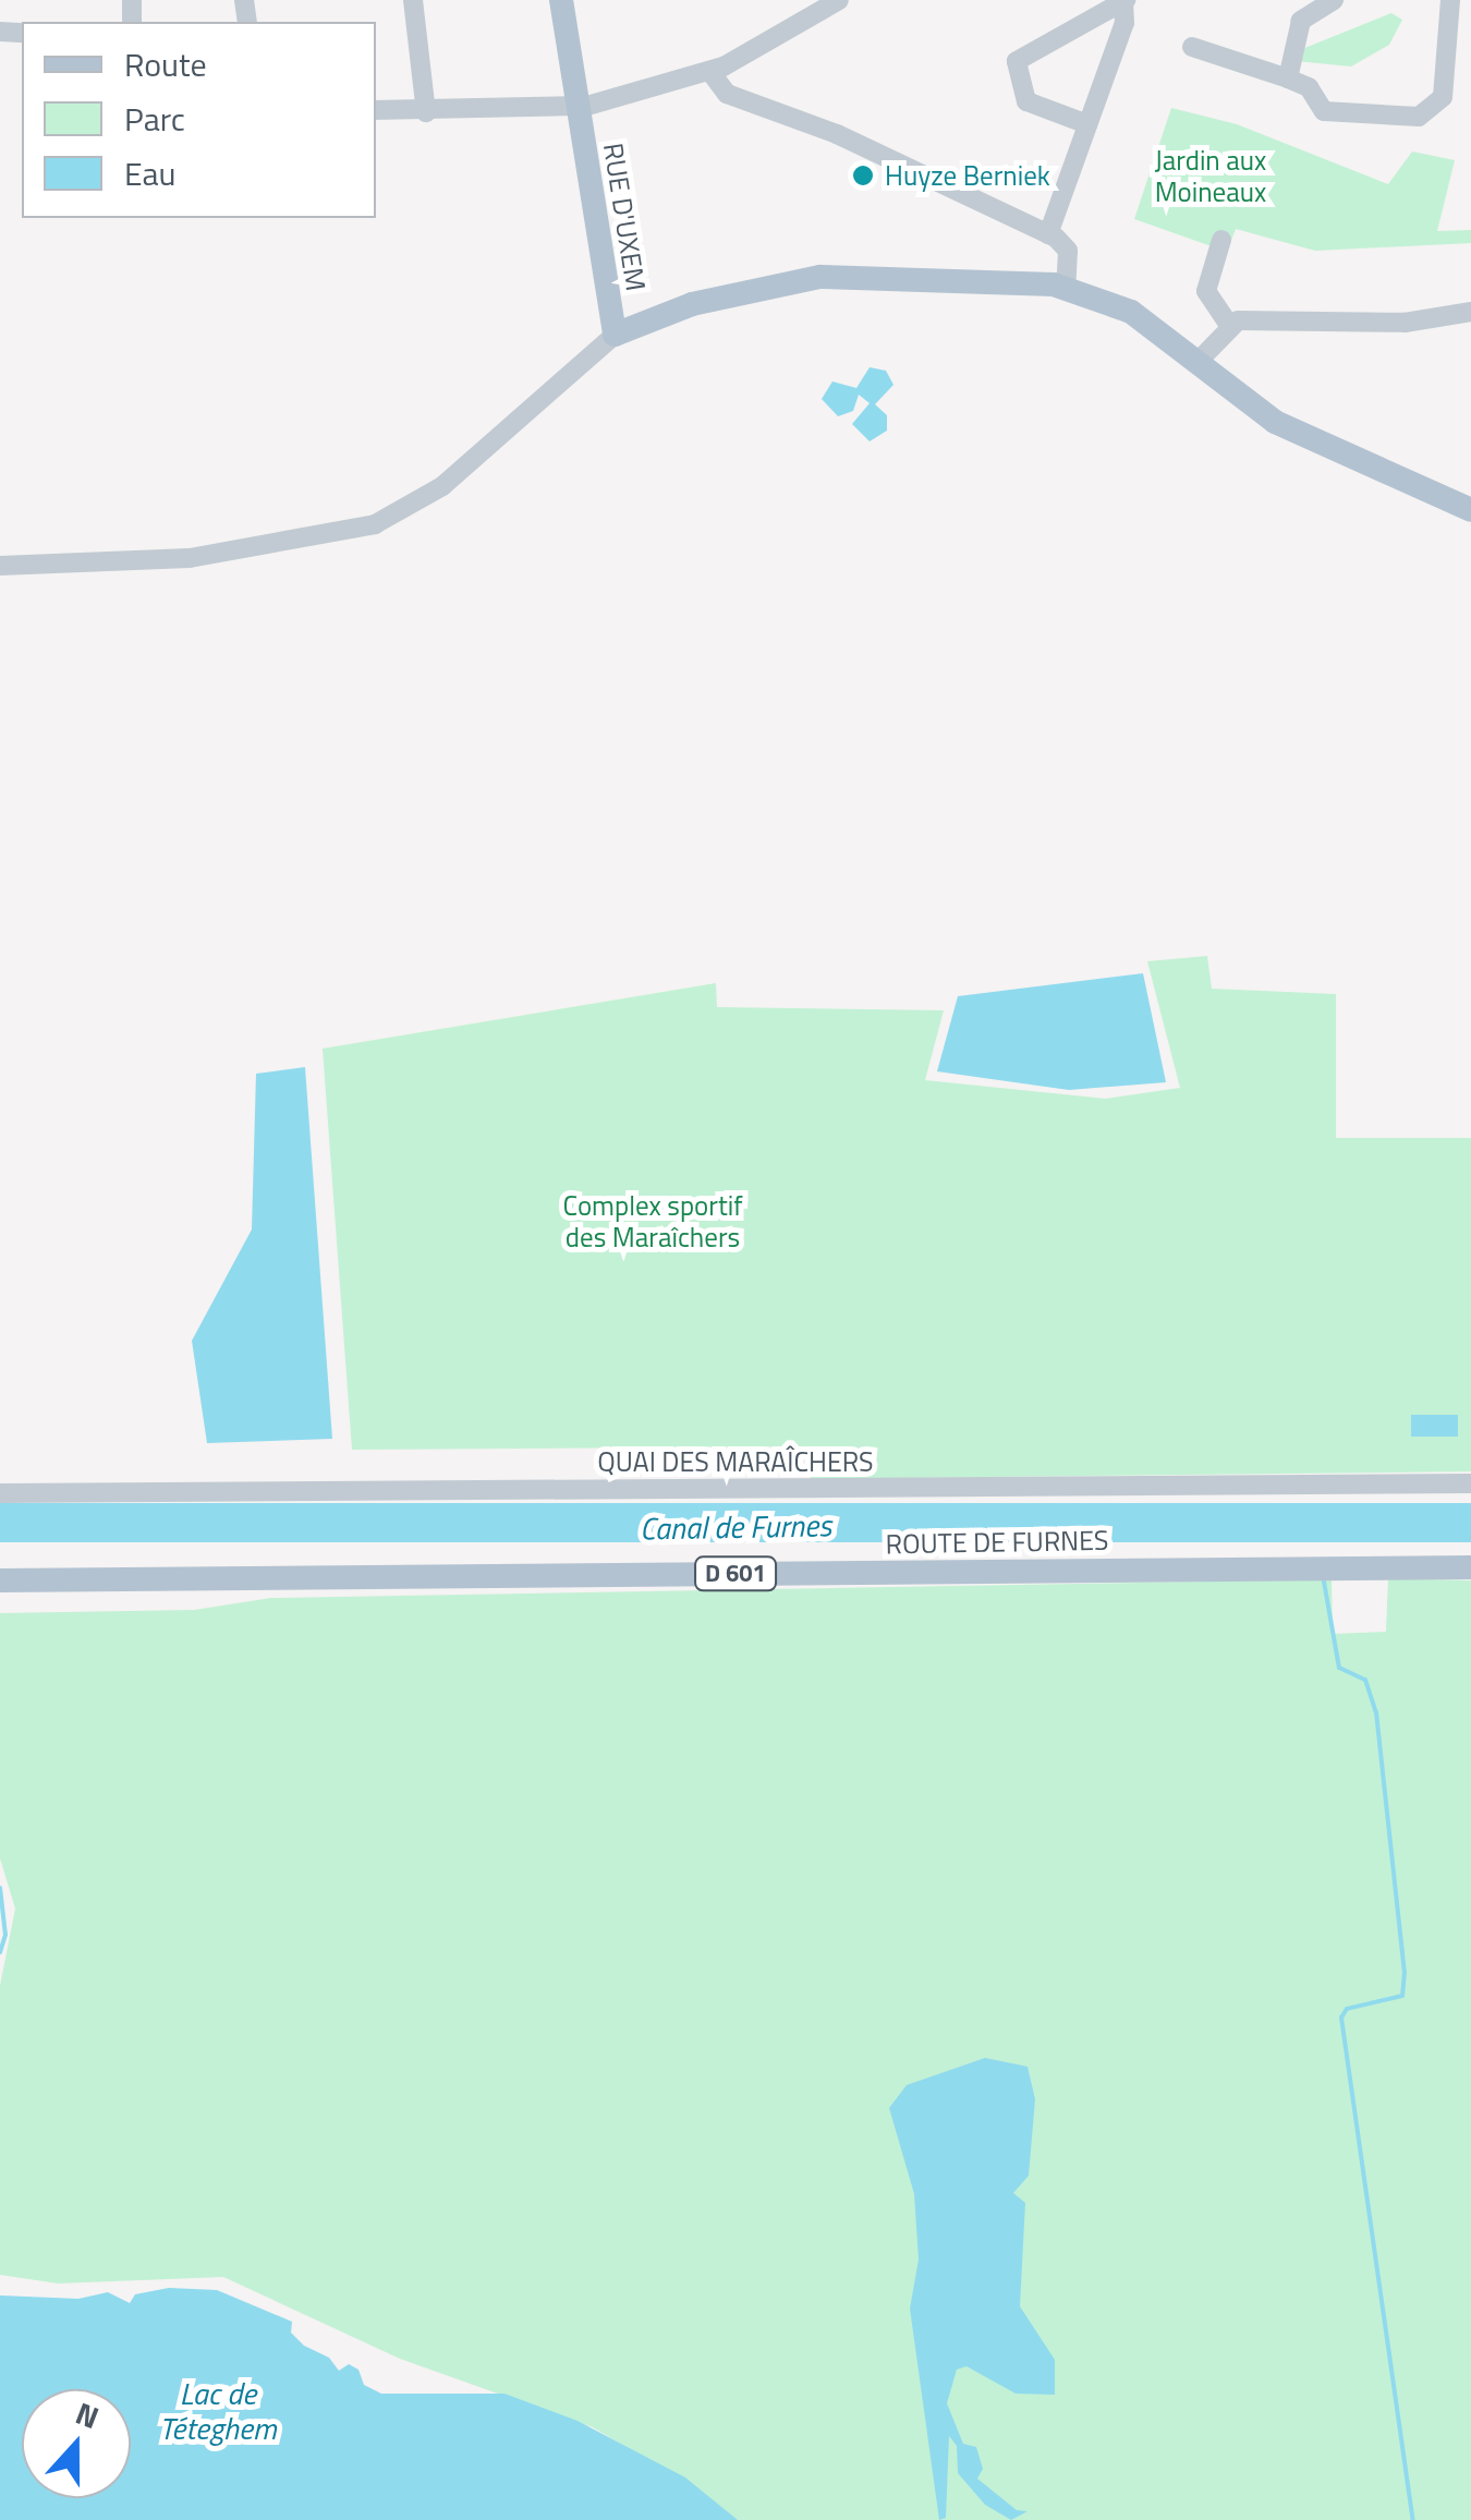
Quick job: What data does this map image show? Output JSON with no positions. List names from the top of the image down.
{
  "streets": {
    "main road": ["RUE D'UXEM", "ROUTE DE FURNES", "D 601"],
    "street": ["QUAI DES MARAÎCHERS"]
  },
  "water": ["Canal de Furnes", "Lac de Téteghem"],
  "parks": ["Jardin aux Moineaux", "Complex sportif des Maraîchers"],
  "places": ["Huyze Berniek"],
  "legend": ["Route", "Parc", "Eau"],
  "north": "top"
}
